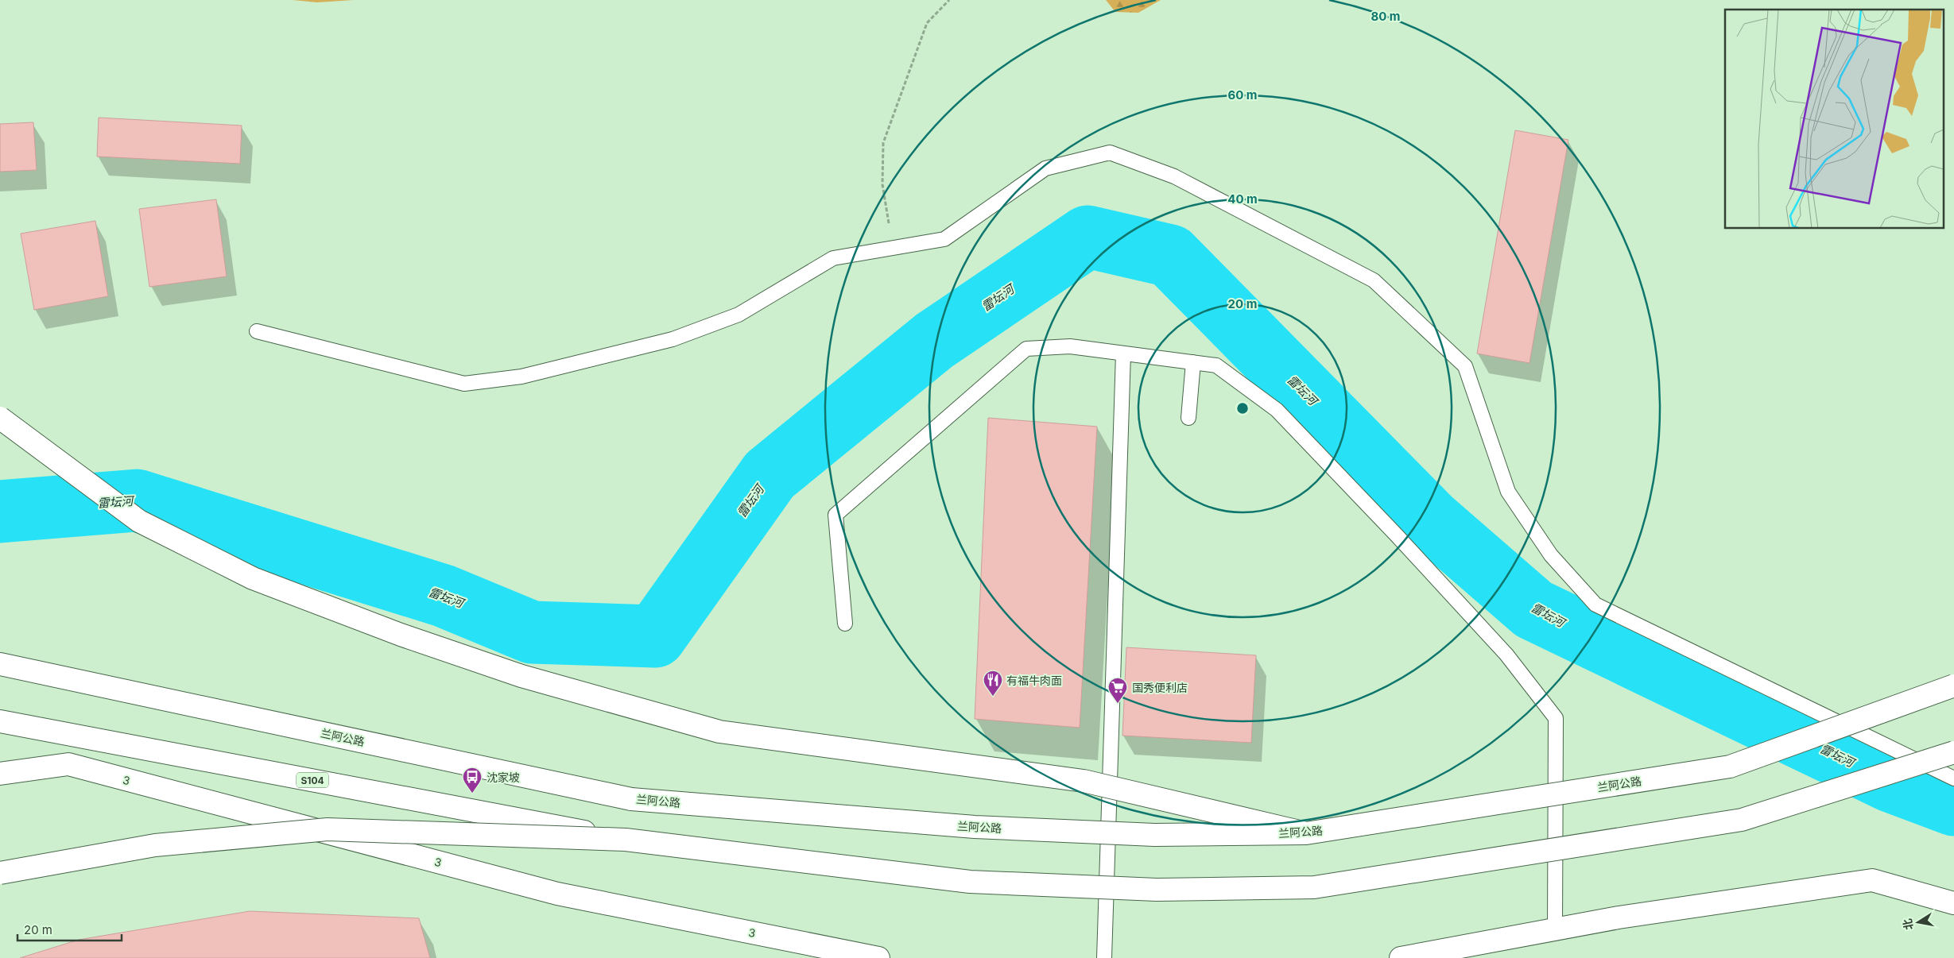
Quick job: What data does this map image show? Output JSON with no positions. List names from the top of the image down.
{
  "streets": {
    "main road": ["兰阿公路", "3", "S104"]
  },
  "water": ["雷坛河"],
  "places": {
    "restaurant": ["有福牛肉面"],
    "supermarket": ["国秀便利店"],
    "bus stop": ["沈家坡"]
  },
  "scale_bar": "20 m",
  "north": "left",
  "rings": [
    "80 m",
    "60 m",
    "40 m",
    "20 m"
  ]
}
